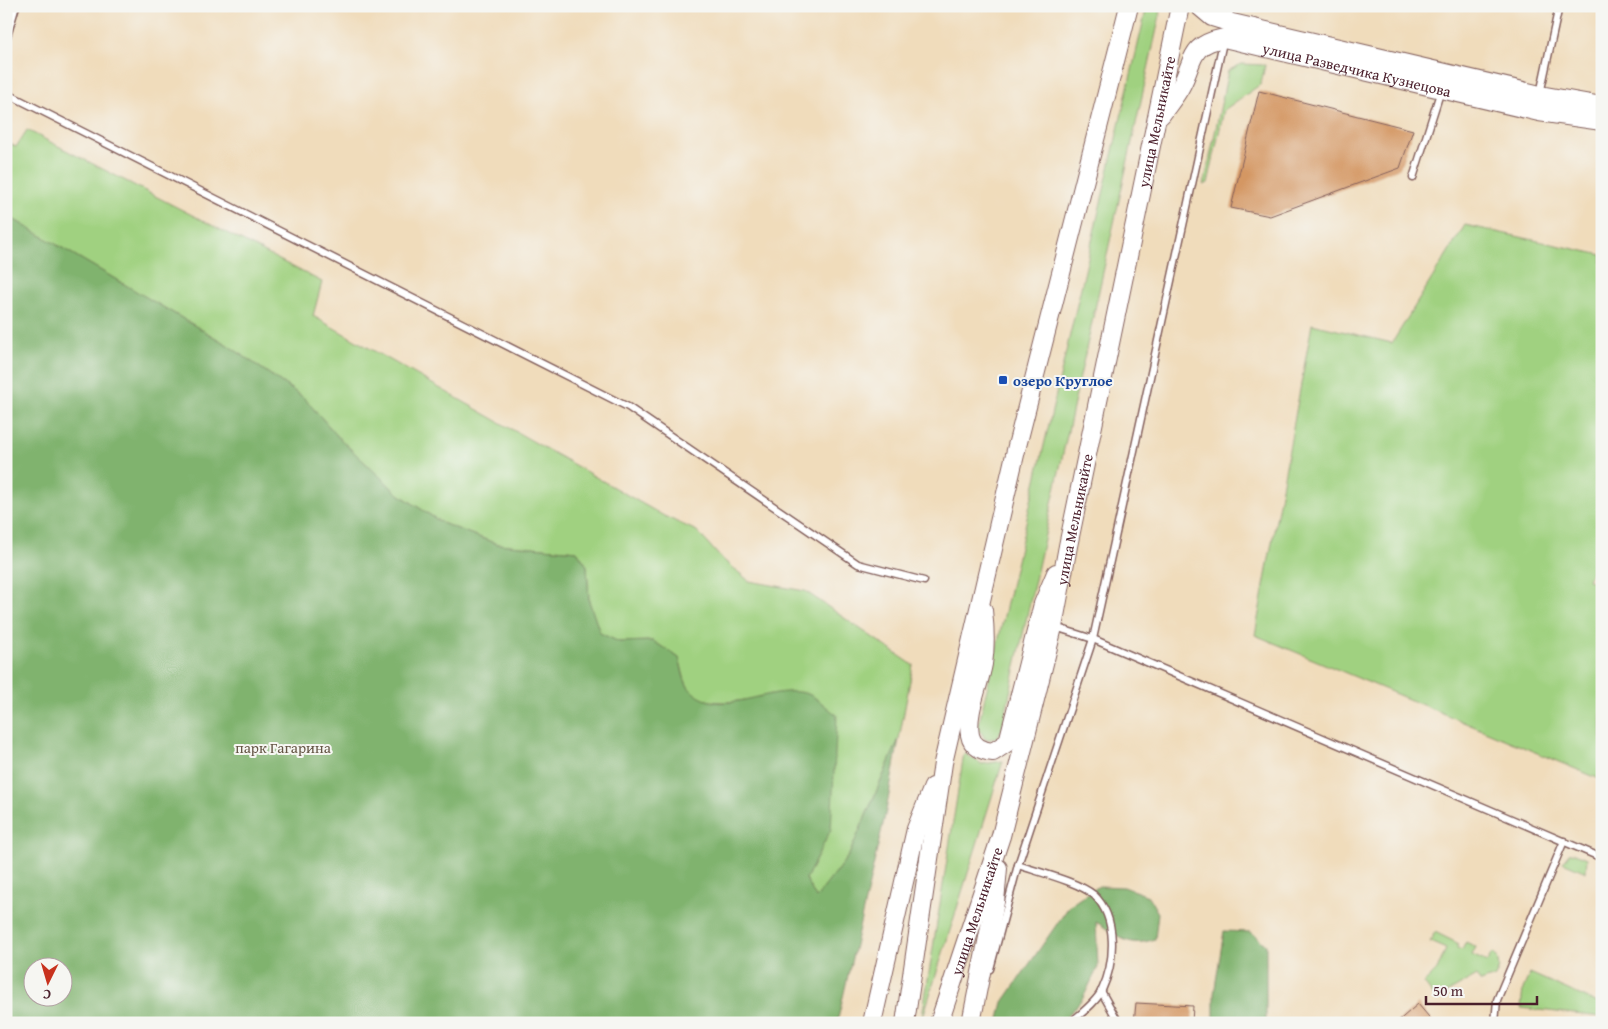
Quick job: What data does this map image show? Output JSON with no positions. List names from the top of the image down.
{
  "streets": {
    "main road": ["улица Разведчика Кузнецова", "улица Мельникайте"]
  },
  "parks": ["парк Гагарина"],
  "places": {
    "transit": ["озеро Круглое"]
  },
  "scale_bar": "50 m",
  "north": "bottom"
}
